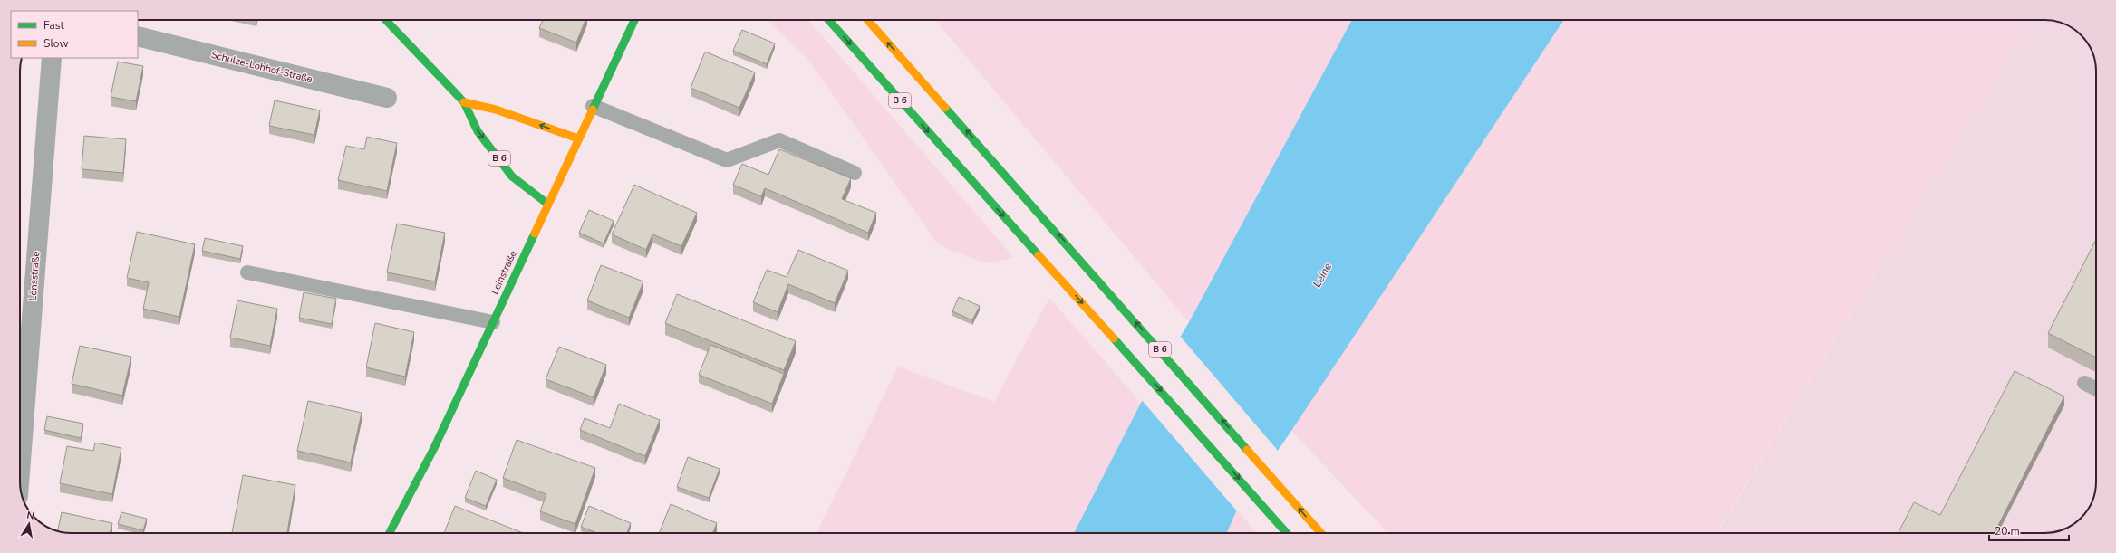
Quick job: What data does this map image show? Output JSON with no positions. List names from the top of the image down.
{
  "streets": {
    "main road": ["B 6", "Leinstraße"],
    "street": ["Schulze-Lohhof-Straße", "Lönsstraße"]
  },
  "crossings": [
    ["B 6", "Leinstraße"]
  ],
  "water": ["Leine"],
  "legend": ["Fast", "Slow"],
  "scale_bar": "20 m",
  "north": "top"
}
